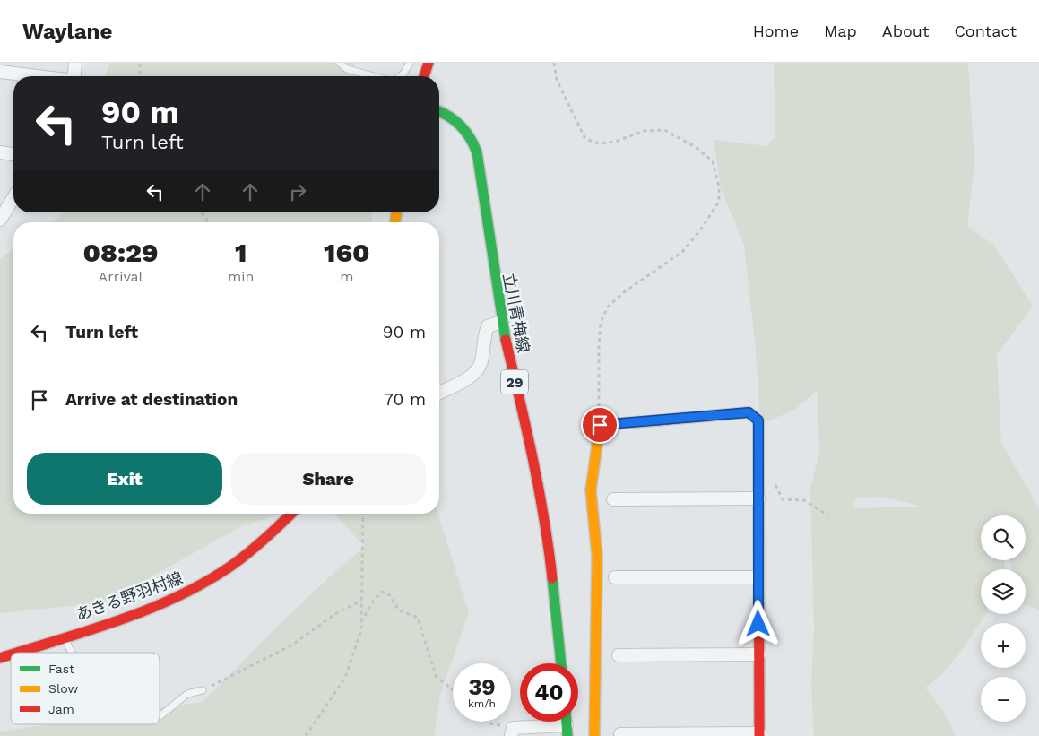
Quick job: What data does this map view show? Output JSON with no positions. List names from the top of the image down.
{
  "streets": {
    "main road": ["立川青梅線", "29", "あきる野羽村線"]
  },
  "legend": ["Fast", "Slow", "Jam"],
  "page": {
    "header": "Waylane",
    "nav": [
      "Home",
      "Map",
      "About",
      "Contact"
    ],
    "turn": ["90 m", "Turn left"],
    "eta": [
      "08:29",
      "Arrival",
      "1",
      "min",
      "160",
      "m"
    ],
    "list": [
      {
        "name": "Turn left",
        "value": "90 m"
      },
      {
        "name": "Arrive at destination",
        "value": "70 m"
      }
    ],
    "buttons": ["Exit", "Share"],
    "map_buttons": ["+", "−"],
    "speed": "39 km/h",
    "limit": "40"
  }
}
